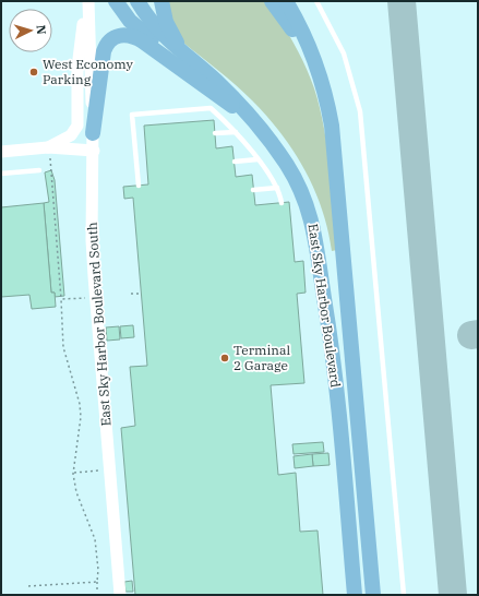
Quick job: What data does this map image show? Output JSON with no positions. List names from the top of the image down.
{
  "streets": {
    "main road": ["East Sky Harbor Boulevard"],
    "street": ["East Sky Harbor Boulevard South"]
  },
  "places": ["West Economy Parking", "Terminal 2 Garage"],
  "north": "right"
}
